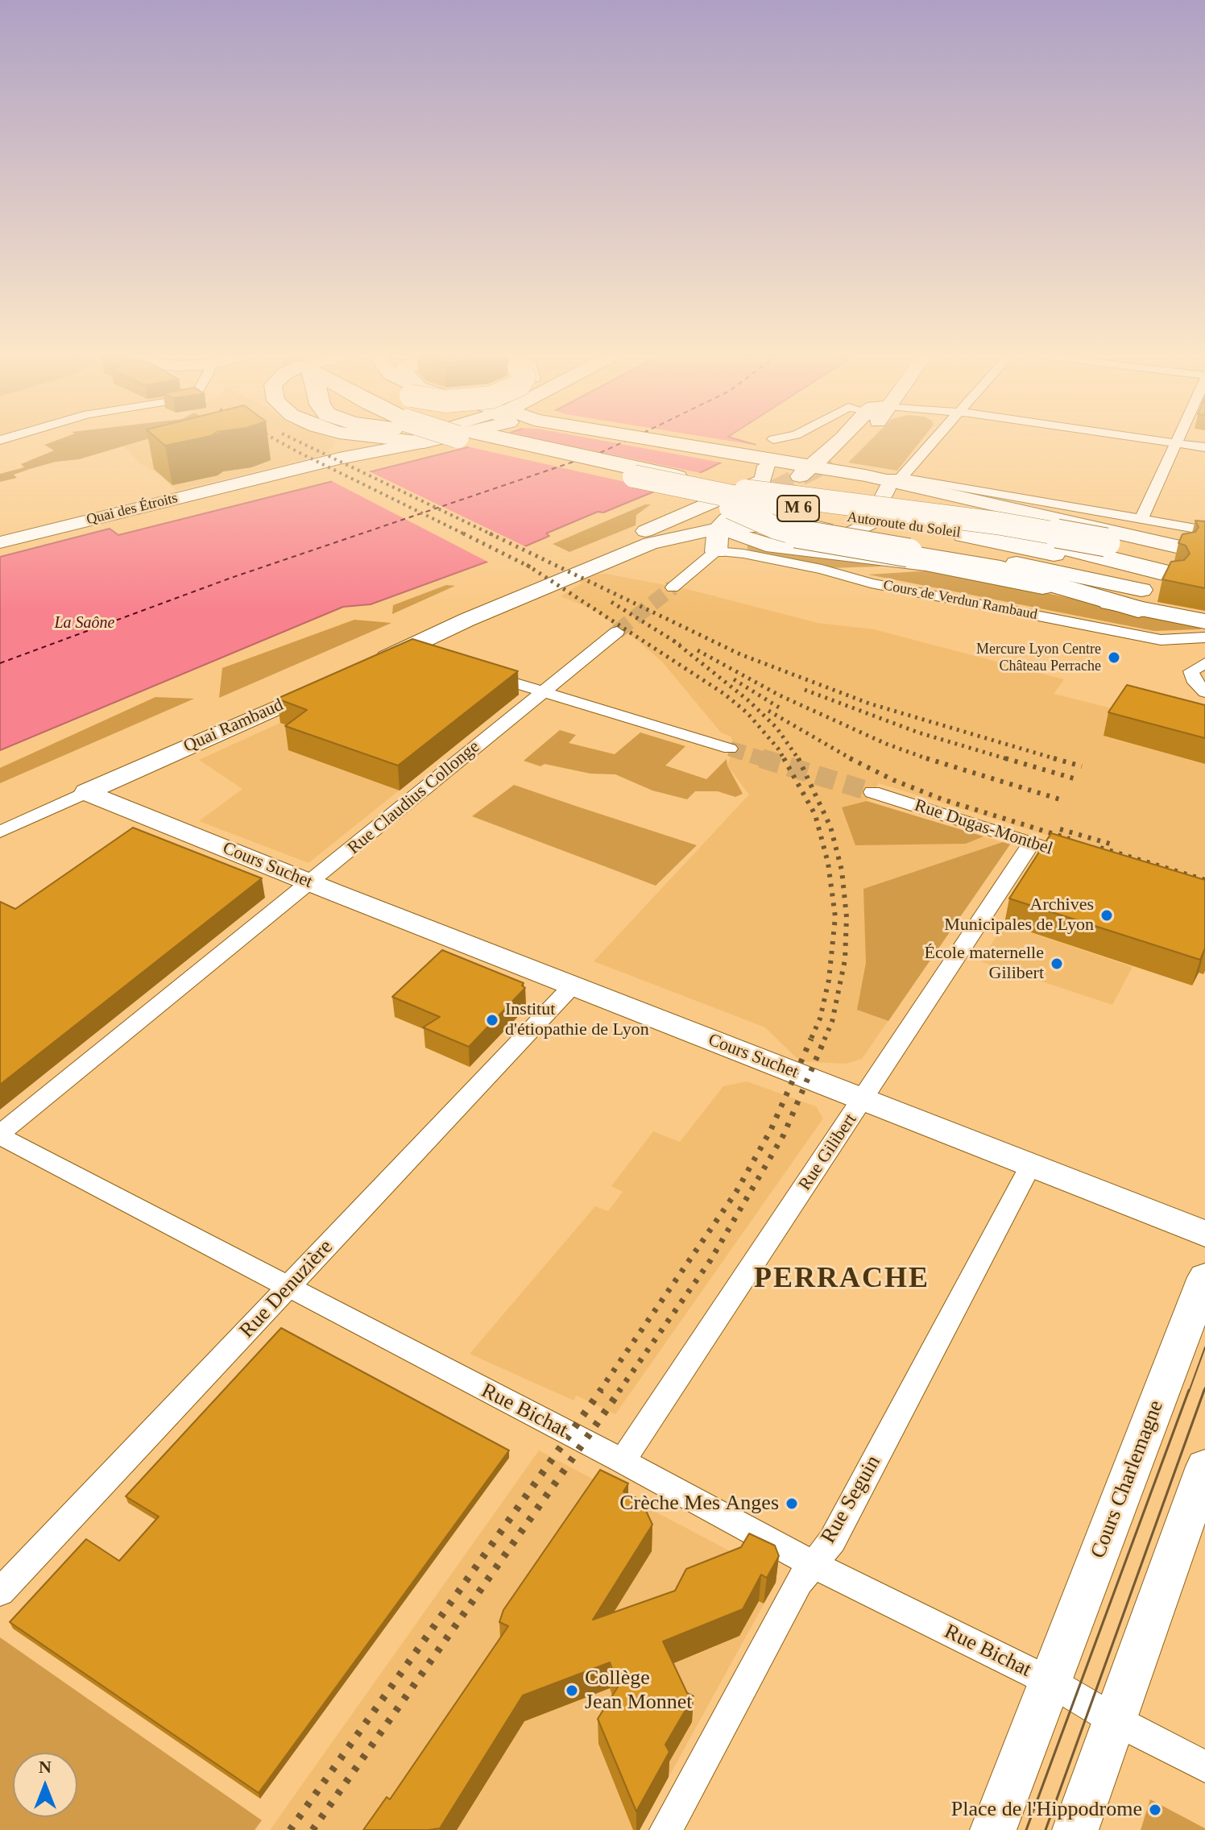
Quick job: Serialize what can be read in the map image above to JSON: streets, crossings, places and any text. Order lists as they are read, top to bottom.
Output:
{
  "streets": {
    "highway": ["M 6", "Autoroute du Soleil"],
    "street": [
      "Quai des Étroits",
      "Cours de Verdun Rambaud",
      "Quai Rambaud",
      "Rue Claudius Collonge",
      "Rue Dugas-Montbel",
      "Cours Suchet",
      "Rue Gilibert",
      "Rue Denuzière",
      "Rue Bichat",
      "Cours Charlemagne",
      "Rue Seguin"
    ]
  },
  "crossings": [
    ["Quai Rambaud", "Cours Suchet"],
    ["Rue Claudius Collonge", "Cours Suchet"],
    ["Rue Claudius Collonge", "Rue Bichat"],
    ["Rue Dugas-Montbel", "Rue Gilibert"],
    ["Cours Suchet", "Rue Gilibert"],
    ["Cours Suchet", "Rue Denuzière"],
    ["Cours Suchet", "Rue Seguin"],
    ["Rue Gilibert", "Rue Bichat"],
    ["Rue Denuzière", "Rue Bichat"],
    ["Rue Bichat", "Cours Charlemagne"],
    ["Rue Bichat", "Rue Seguin"]
  ],
  "districts": ["PERRACHE"],
  "water": ["La Saône"],
  "places": [
    "Mercure Lyon Centre Château Perrache",
    "Archives Municipales de Lyon",
    "École maternelle Gilibert",
    "Institut d'étiopathie de Lyon",
    "Crèche Mes Anges",
    "Collège Jean Monnet",
    "Place de l'Hippodrome"
  ],
  "north": "top"
}
